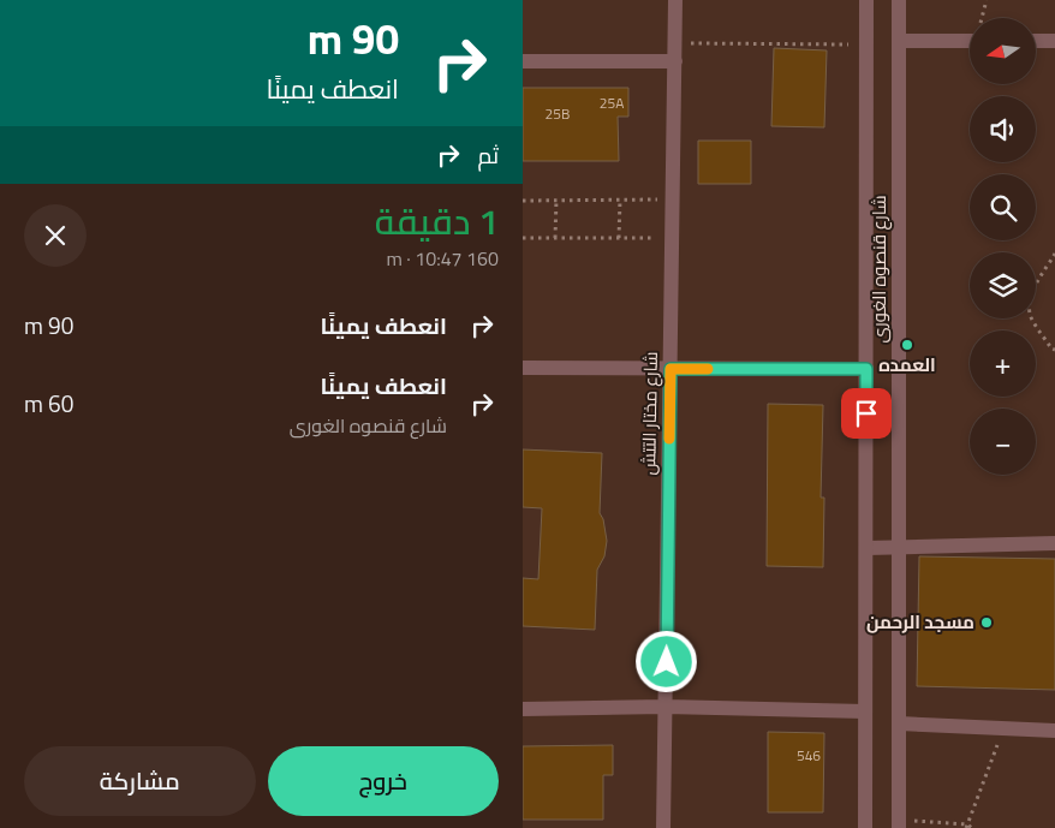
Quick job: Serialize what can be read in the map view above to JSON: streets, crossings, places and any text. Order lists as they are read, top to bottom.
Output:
{
  "streets": {
    "street": ["شارع قنصوه الغورى", "شارع مختار التتش"]
  },
  "places": ["العمده", "مسجد الرحمن"],
  "house_numbers": ["25A", "25B", "546"],
  "north": "left",
  "page": {
    "turn": ["90 m", "انعطف يمينًا"],
    "map_buttons": ["+", "−"],
    "then": "ثم",
    "heading": ["1 دقيقة", "160 m · 10:47"],
    "list": [
      {
        "name": "انعطف يمينًا",
        "value": "90 m"
      },
      {
        "name": "انعطف يمينًا",
        "note": "شارع قنصوه الغورى",
        "value": "60 m"
      }
    ],
    "buttons": ["خروج", "مشاركة"]
  }
}
